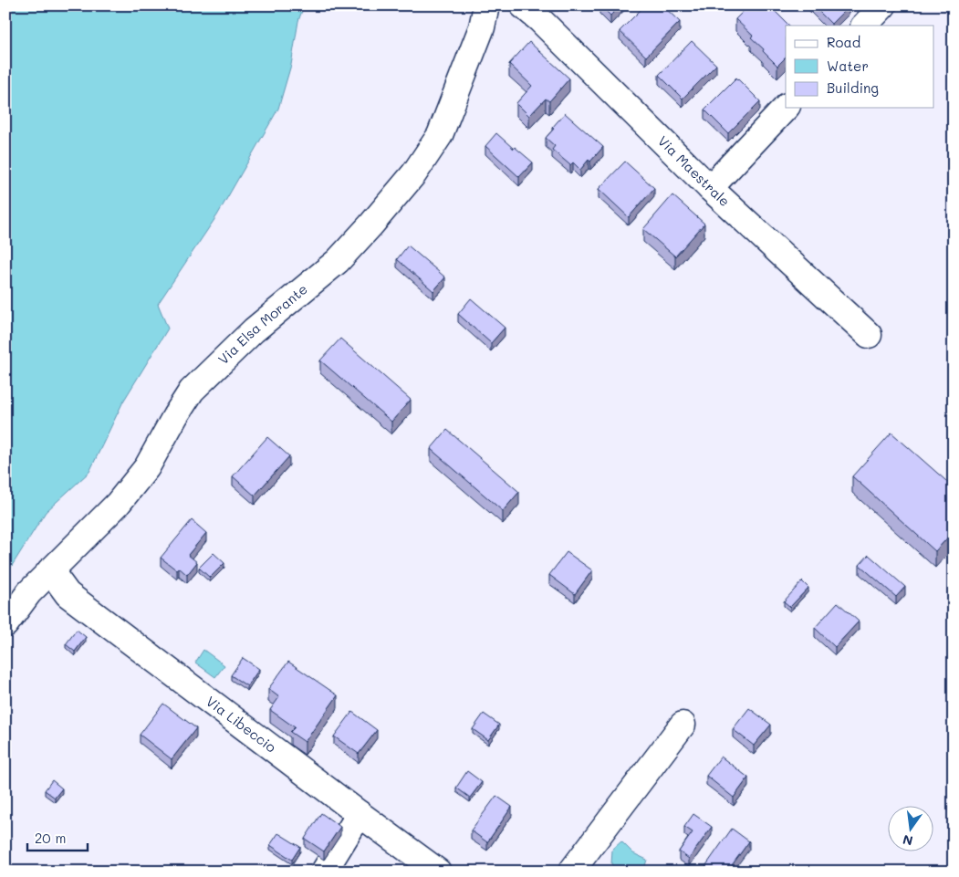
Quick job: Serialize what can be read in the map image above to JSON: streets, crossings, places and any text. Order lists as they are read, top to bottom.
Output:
{
  "streets": {
    "street": ["Via Maestrale", "Via Elsa Morante", "Via Libeccio"]
  },
  "crossings": [
    ["Via Elsa Morante", "Via Libeccio"]
  ],
  "legend": ["Road", "Water", "Building"],
  "scale_bar": "20 m",
  "north": "bottom"
}
